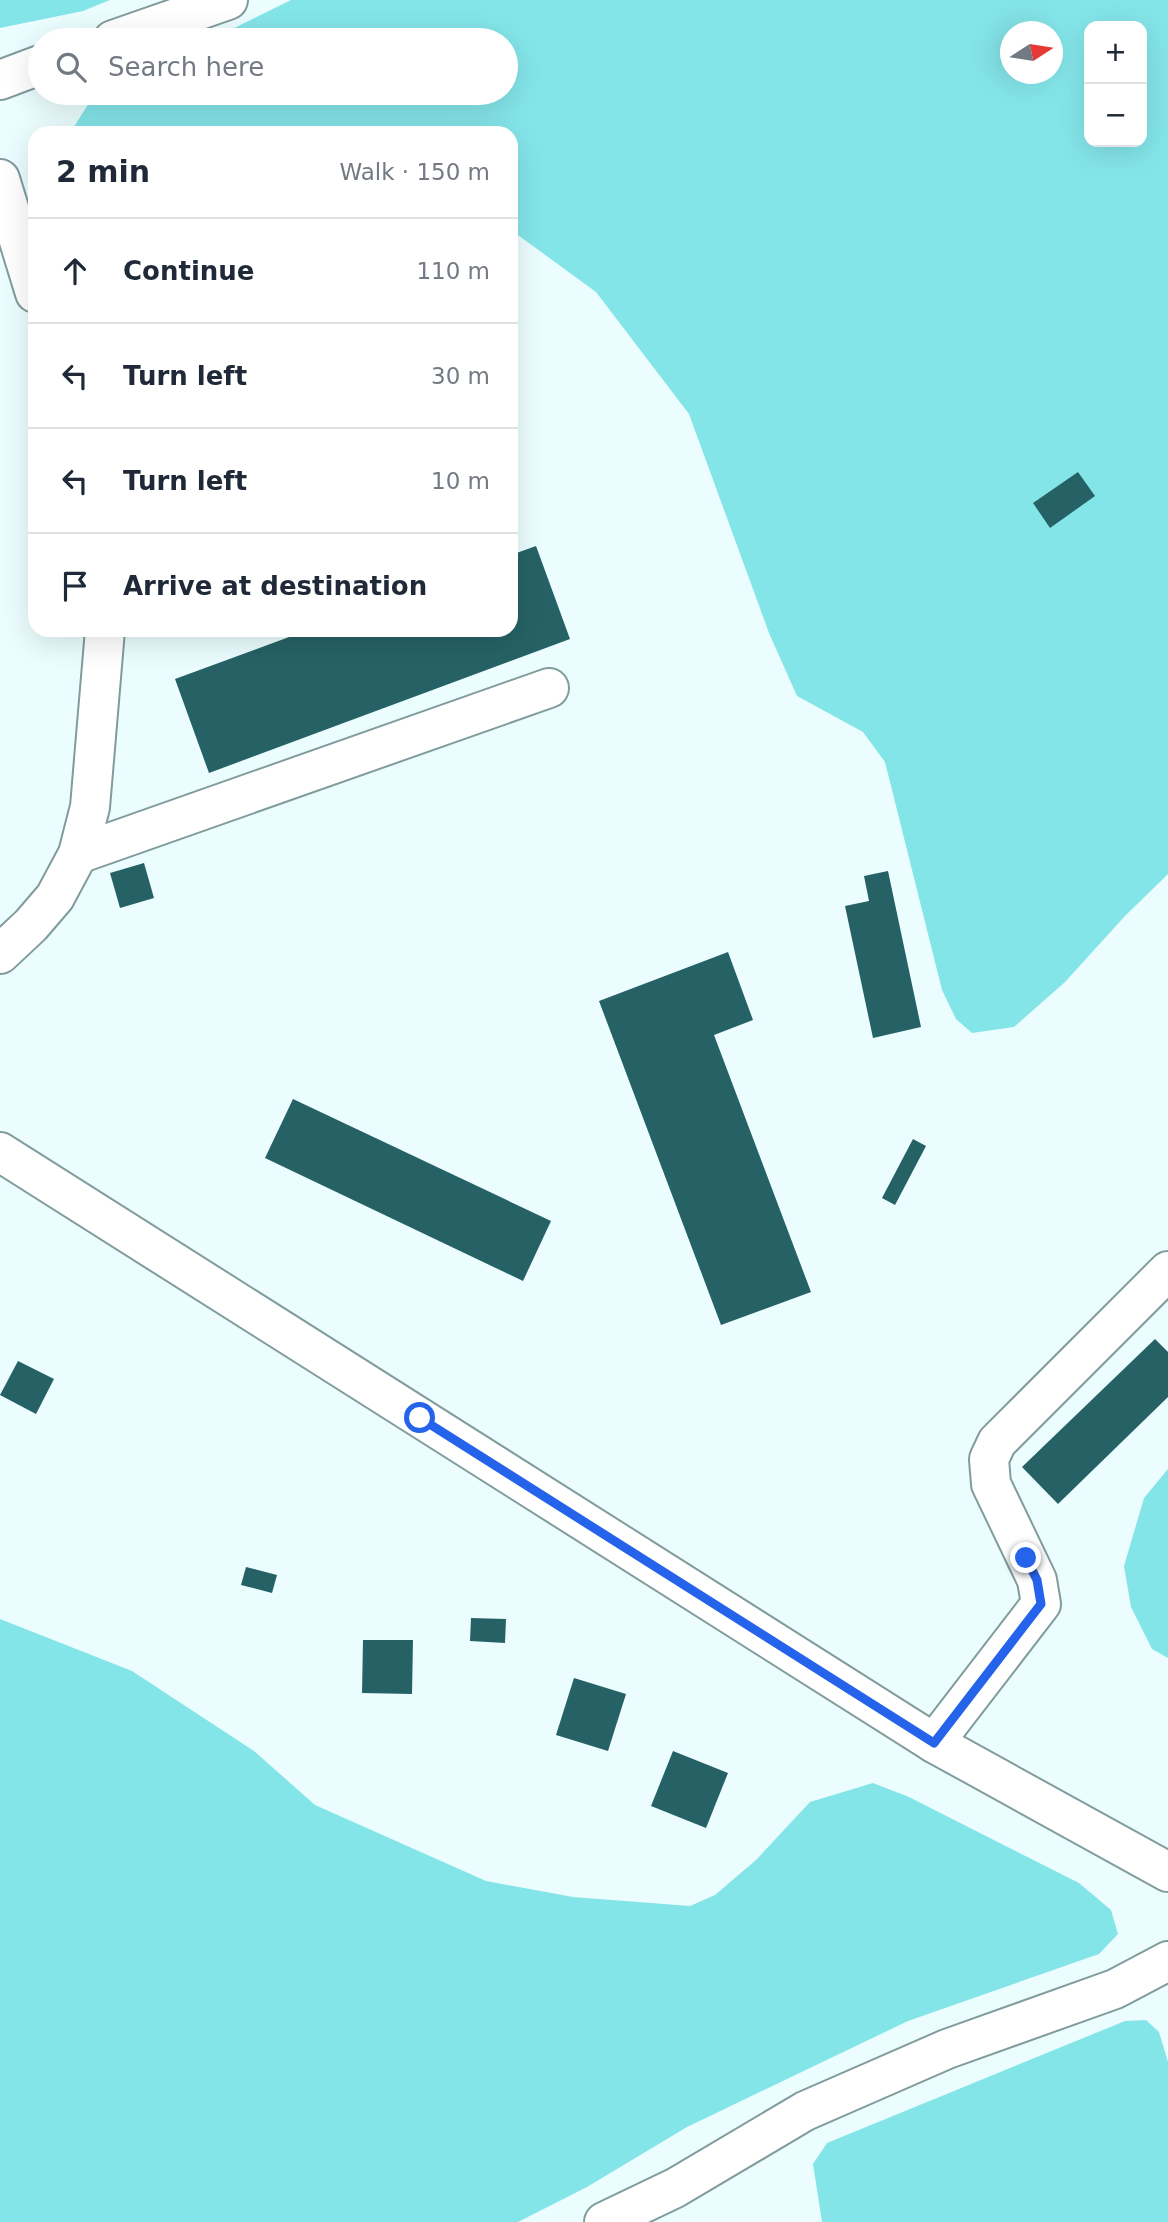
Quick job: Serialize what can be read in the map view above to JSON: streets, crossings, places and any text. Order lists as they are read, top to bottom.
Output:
{
  "north": "right",
  "page": {
    "map_buttons": ["+", "−"],
    "search": "Search here",
    "heading": ["2 min", "Walk · 150 m"],
    "list": [
      ["Continue", "110 m"],
      ["Turn left", "30 m"],
      ["Turn left", "10 m"],
      "Arrive at destination"
    ]
  }
}
